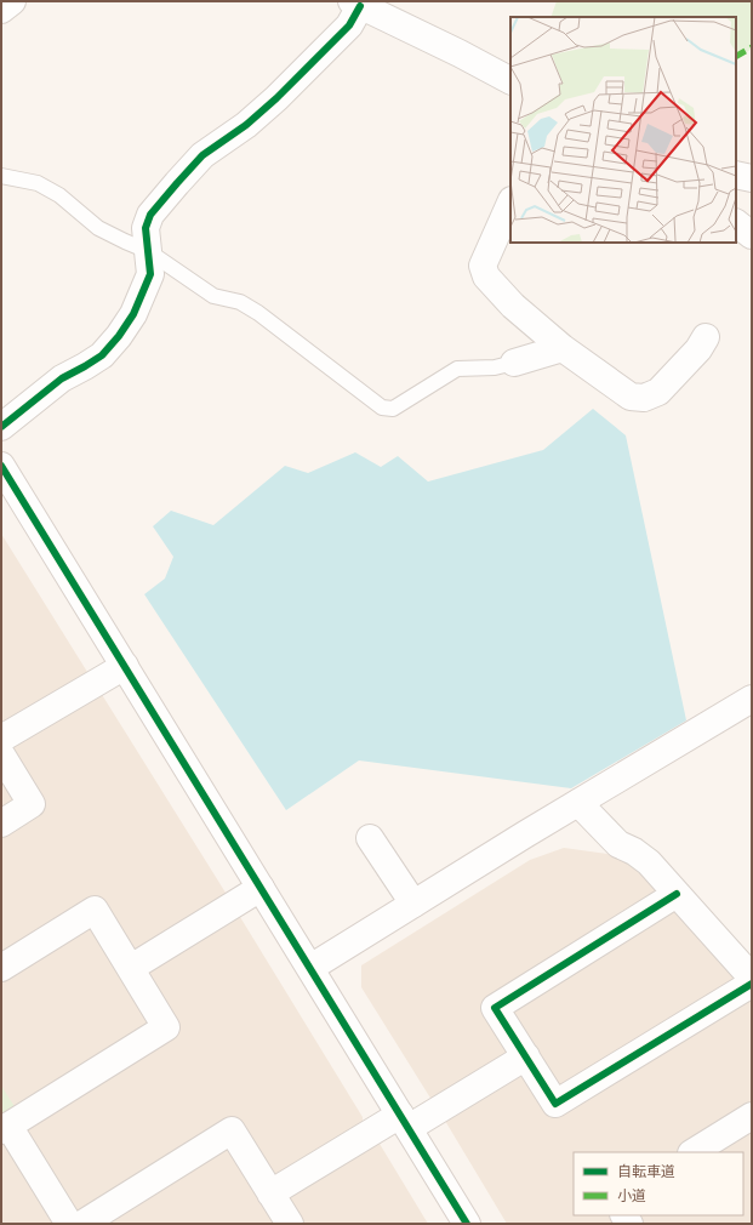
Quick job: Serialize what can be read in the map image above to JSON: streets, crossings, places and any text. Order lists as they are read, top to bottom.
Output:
{
  "legend": ["自転車道", "小道"]
}
